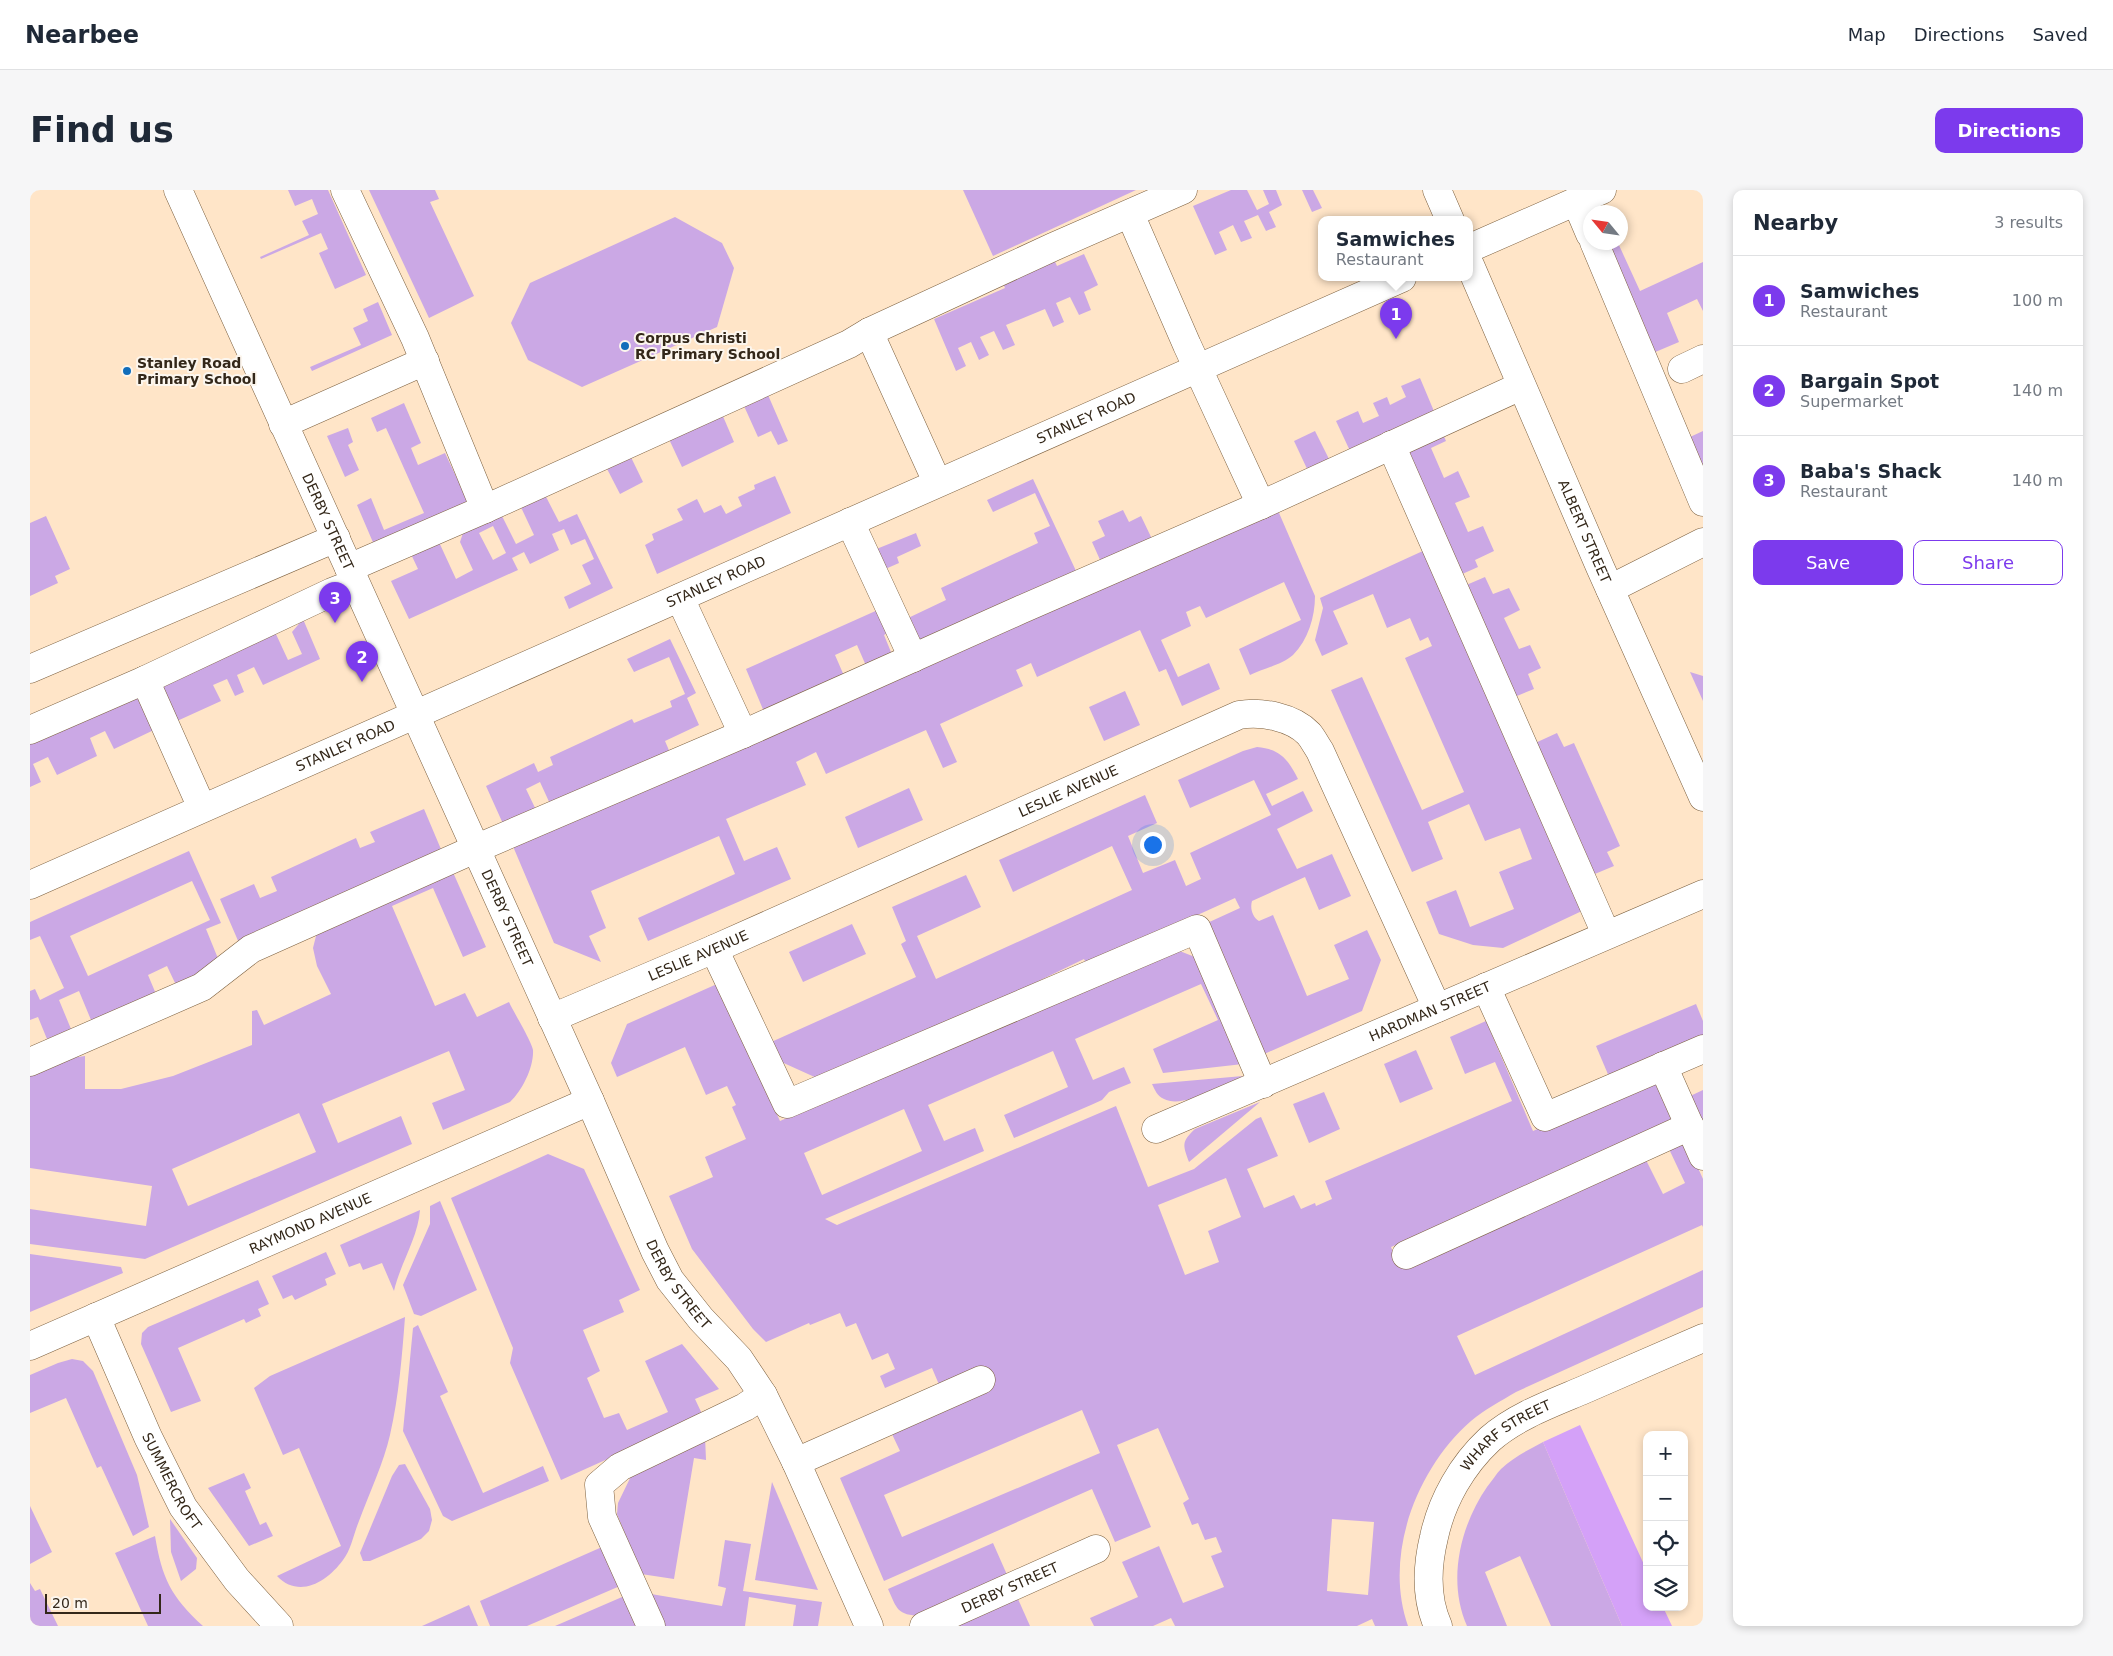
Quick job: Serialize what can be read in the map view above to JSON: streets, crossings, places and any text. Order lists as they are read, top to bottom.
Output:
{
  "streets": {
    "street": [
      "STANLEY ROAD",
      "DERBY STREET",
      "ALBERT STREET",
      "LESLIE AVENUE",
      "HARDMAN STREET",
      "RAYMOND AVENUE",
      "WHARF STREET",
      "SUMMERCROFT"
    ]
  },
  "crossings": [
    ["STANLEY ROAD", "DERBY STREET"],
    ["DERBY STREET", "LESLIE AVENUE"],
    ["DERBY STREET", "RAYMOND AVENUE"],
    ["LESLIE AVENUE", "HARDMAN STREET"],
    ["RAYMOND AVENUE", "SUMMERCROFT"]
  ],
  "places": ["Corpus Christi RC Primary School", "Stanley Road Primary School"],
  "scale_bar": "20 m",
  "north": "top left",
  "page": {
    "header": "Nearbee",
    "nav": ["Map", "Directions", "Saved"],
    "buttons": [
      "Directions",
      ["Save", "Share"]
    ],
    "title": "Find us",
    "heading": ["Nearby", "3 results"],
    "popup": ["Samwiches", "Restaurant"],
    "list": [
      {
        "mark": "1",
        "name": "Samwiches",
        "note": "Restaurant",
        "value": "100 m"
      },
      {
        "mark": "2",
        "name": "Bargain Spot",
        "note": "Supermarket",
        "value": "140 m"
      },
      {
        "mark": "3",
        "name": "Baba's Shack",
        "note": "Restaurant",
        "value": "140 m"
      }
    ],
    "pins": ["1", "3", "2"],
    "map_buttons": ["+", "−"],
    "scale": "20 m"
  }
}
